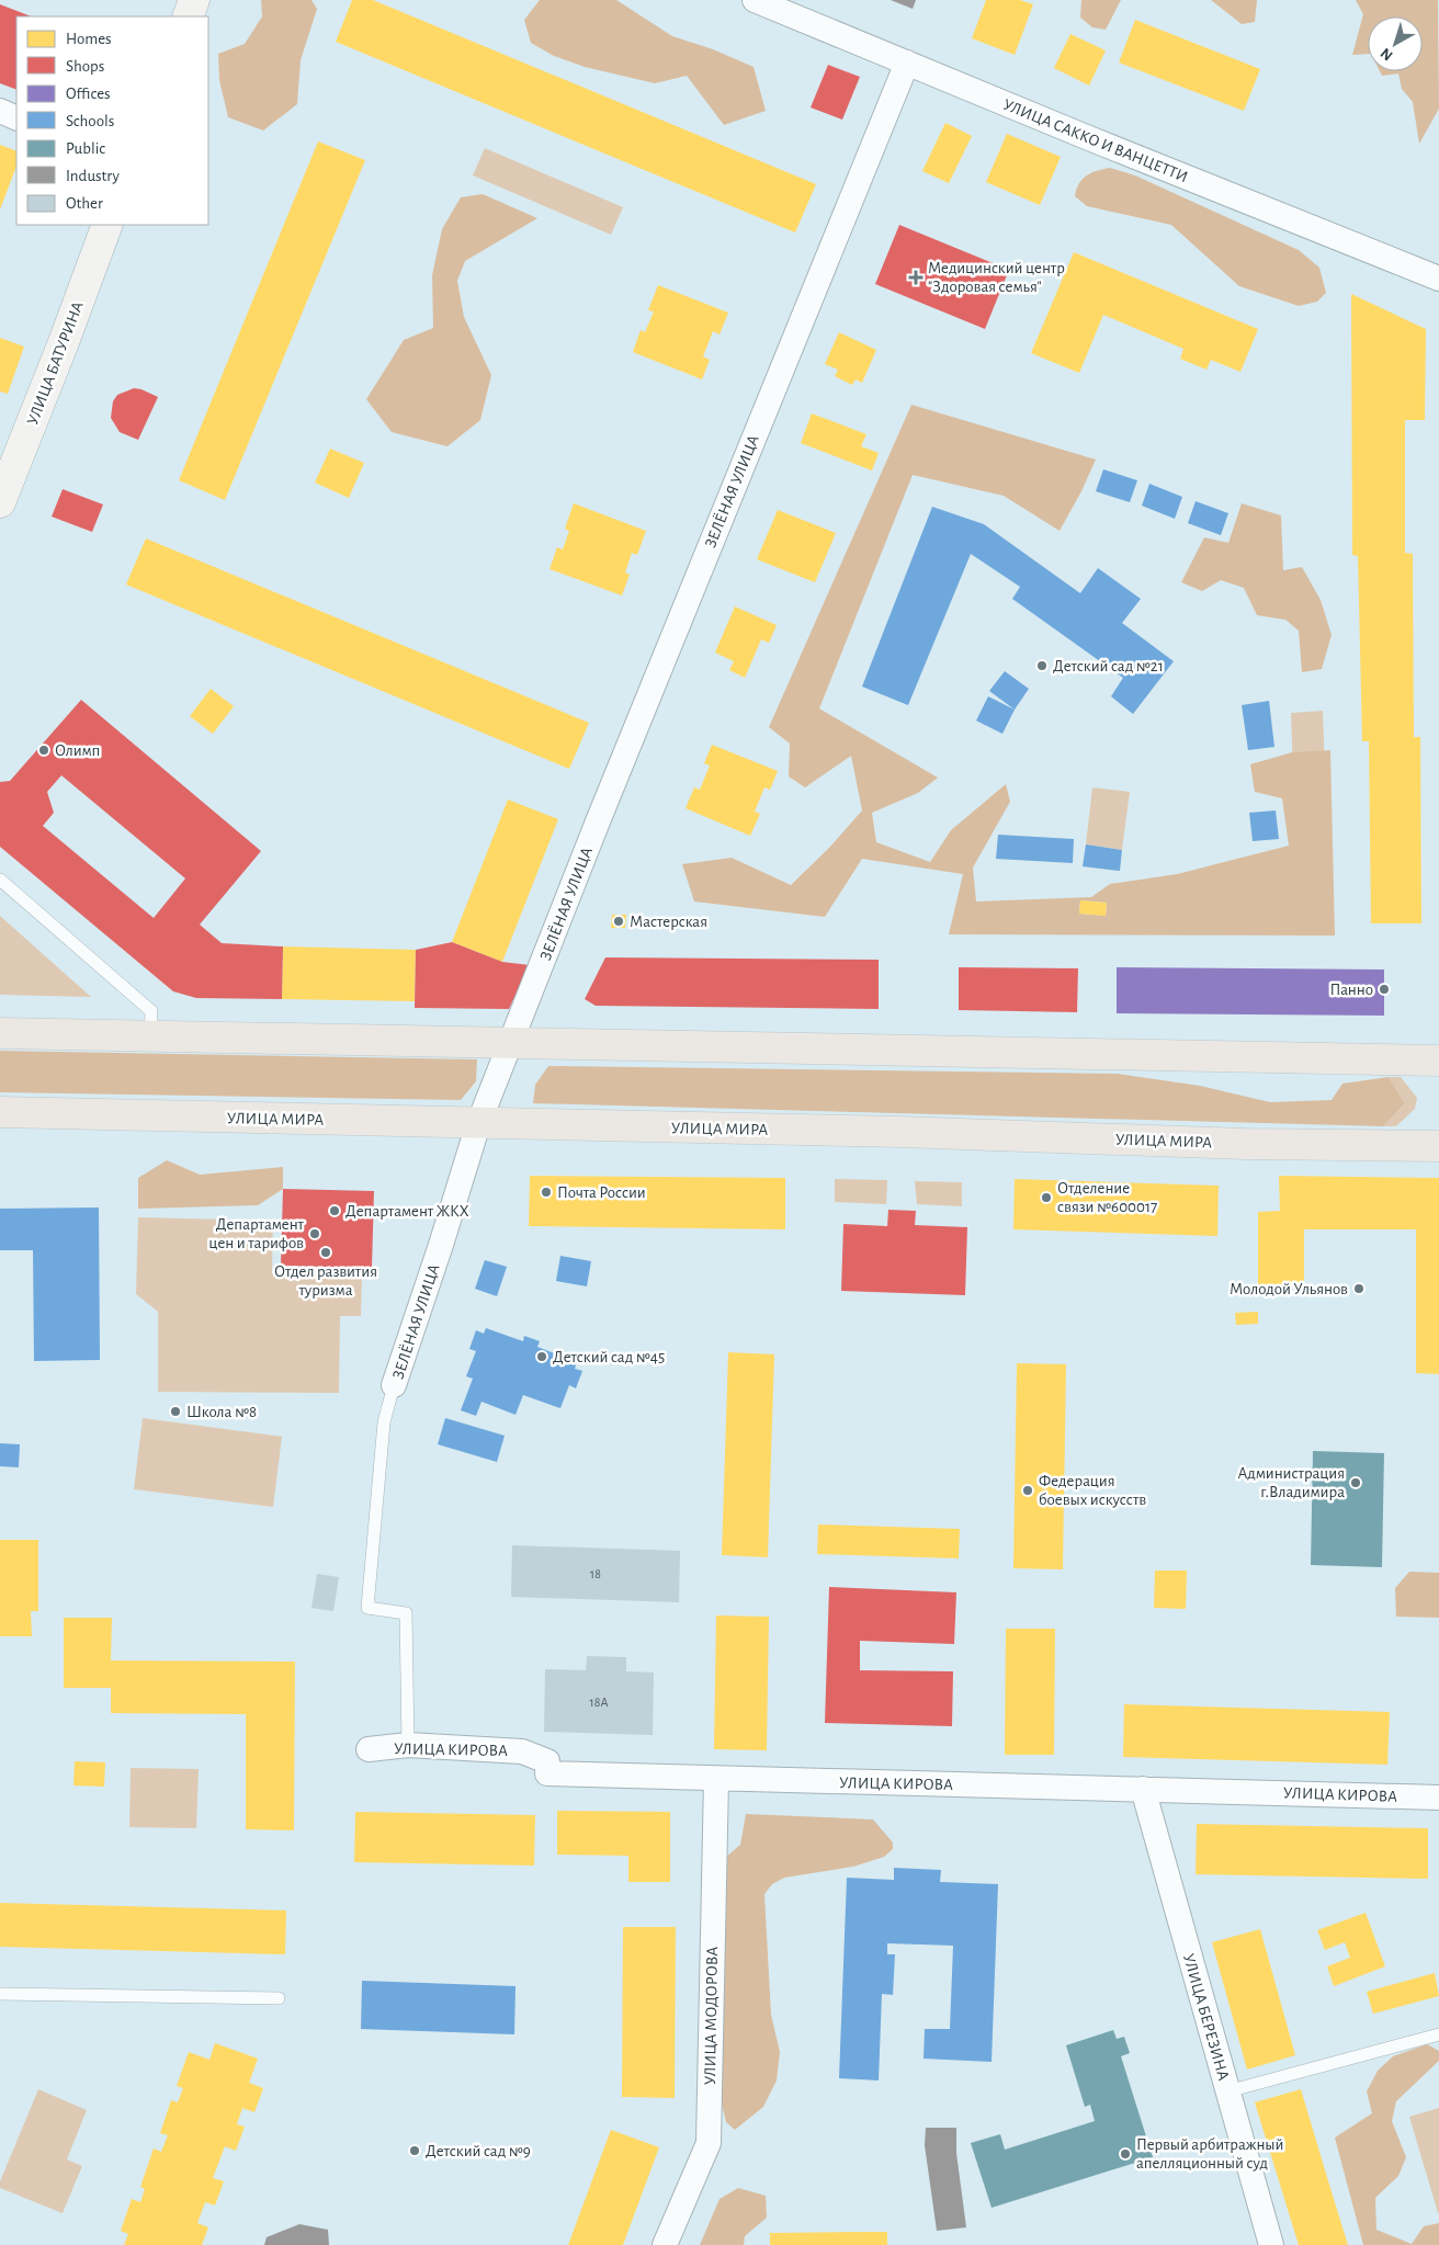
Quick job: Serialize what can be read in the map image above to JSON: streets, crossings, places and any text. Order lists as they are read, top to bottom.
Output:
{
  "streets": {
    "main road": ["УЛИЦА БАТУРИНА", "УЛИЦА МИРА"],
    "street": [
      "УЛИЦА САККО И ВАНЦЕТТИ",
      "ЗЕЛЁНАЯ УЛИЦА",
      "УЛИЦА КИРОВА",
      "УЛИЦА МОДОРОВА",
      "УЛИЦА БЕРЕЗИНА"
    ]
  },
  "crossings": [
    ["УЛИЦА САККО И ВАНЦЕТТИ", "ЗЕЛЁНАЯ УЛИЦА"],
    ["ЗЕЛЁНАЯ УЛИЦА", "УЛИЦА МИРА"],
    ["ЗЕЛЁНАЯ УЛИЦА", "УЛИЦА КИРОВА"],
    ["УЛИЦА КИРОВА", "УЛИЦА МОДОРОВА"],
    ["УЛИЦА КИРОВА", "УЛИЦА БЕРЕЗИНА"]
  ],
  "places": {
    "health": ["Медицинский центр \"Здоровая семья\""],
    "other": [
      "Детский сад №21",
      "Олимп",
      "Мастерская",
      "Панно",
      "Почта России",
      "Отделение связи №600017",
      "Департамент ЖКХ",
      "Департамент цен и тарифов",
      "Отдел развития туризма",
      "Молодой Ульянов",
      "Детский сад №45",
      "Школа №8",
      "Администрация г.Владимира",
      "Федерация боевых искусств",
      "Детский сад №9",
      "Первый арбитражный апелляционный суд"
    ]
  },
  "house_numbers": ["18", "18А"],
  "legend": [
    "Homes",
    "Shops",
    "Offices",
    "Schools",
    "Public",
    "Industry",
    "Other"
  ],
  "north": "bottom left"
}
